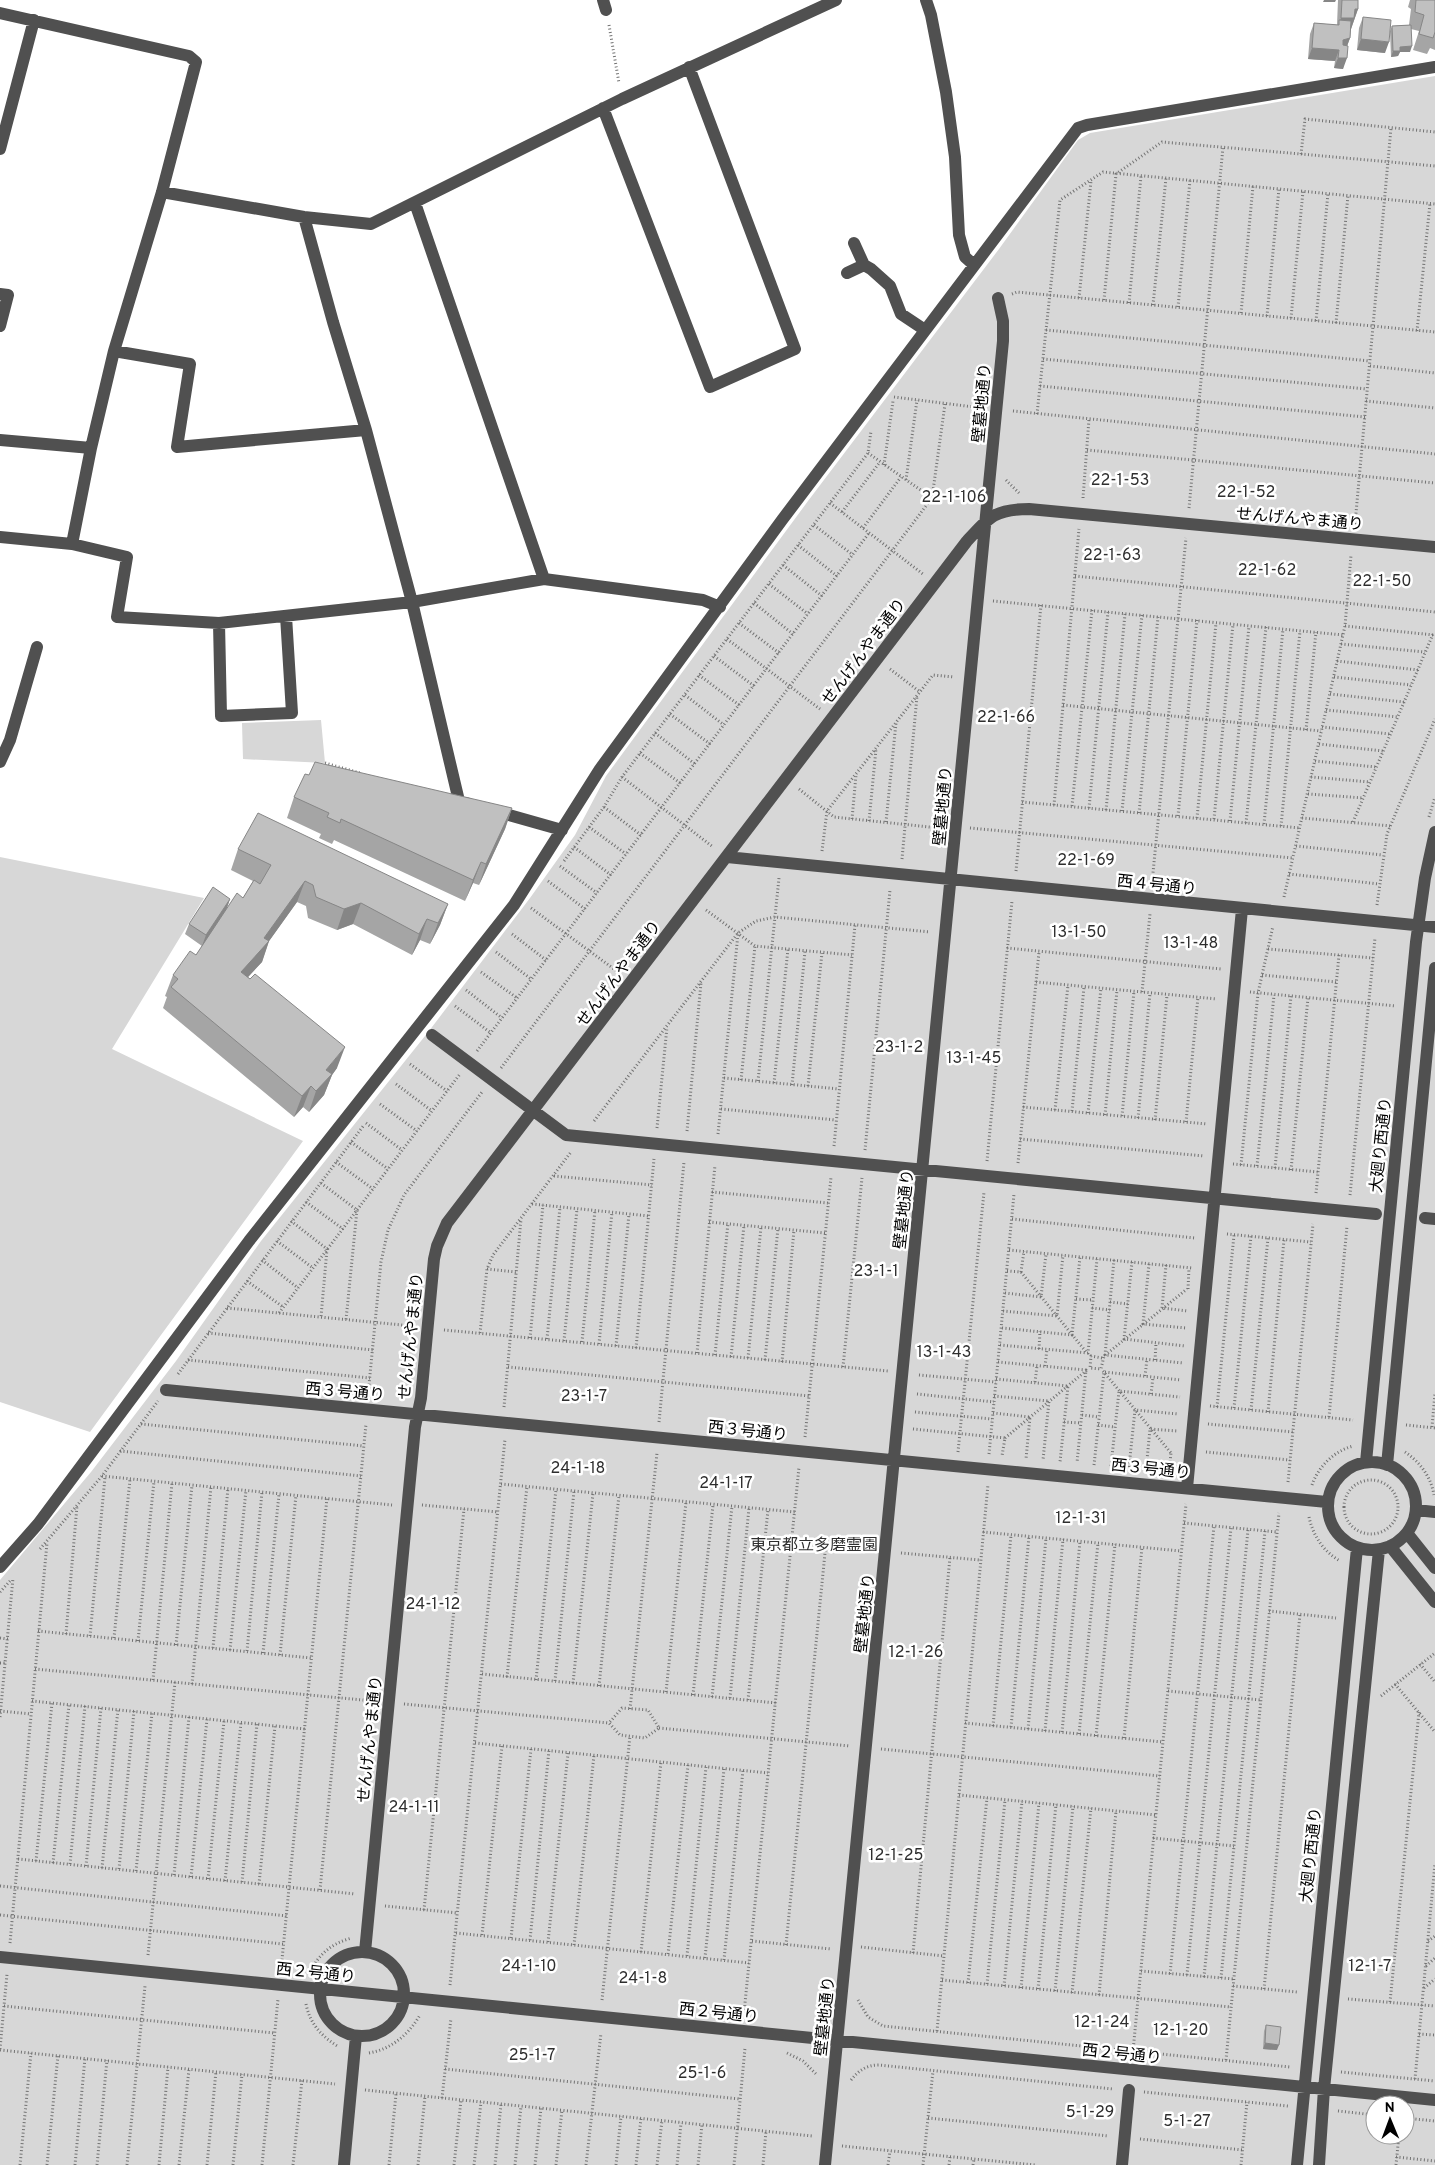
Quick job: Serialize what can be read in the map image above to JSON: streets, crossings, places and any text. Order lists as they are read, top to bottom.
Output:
{
  "streets": {
    "street": [
      "壁墓地通り",
      "せんげんやま通り",
      "西４号通り",
      "大廻り西通り",
      "西３号通り",
      "西２号通り"
    ]
  },
  "crossings": [
    ["壁墓地通り", "せんげんやま通り"],
    ["壁墓地通り", "西４号通り"],
    ["壁墓地通り", "西３号通り"],
    ["壁墓地通り", "西２号通り"],
    ["せんげんやま通り", "西４号通り"],
    ["せんげんやま通り", "西３号通り"],
    ["西４号通り", "大廻り西通り"],
    ["大廻り西通り", "西２号通り"]
  ],
  "parks": [
    "22-1-53",
    "22-1-52",
    "22-1-106",
    "22-1-63",
    "22-1-62",
    "22-1-50",
    "22-1-66",
    "22-1-69",
    "13-1-50",
    "13-1-48",
    "23-1-2",
    "13-1-45",
    "23-1-1",
    "13-1-43",
    "23-1-7",
    "24-1-18",
    "24-1-17",
    "12-1-31",
    "東京都立多磨霊園",
    "24-1-12",
    "12-1-26",
    "24-1-11",
    "12-1-25",
    "24-1-10",
    "12-1-7",
    "24-1-8",
    "12-1-24",
    "12-1-20",
    "25-1-7",
    "25-1-6",
    "5-1-29",
    "5-1-27"
  ],
  "north": "top"
}
